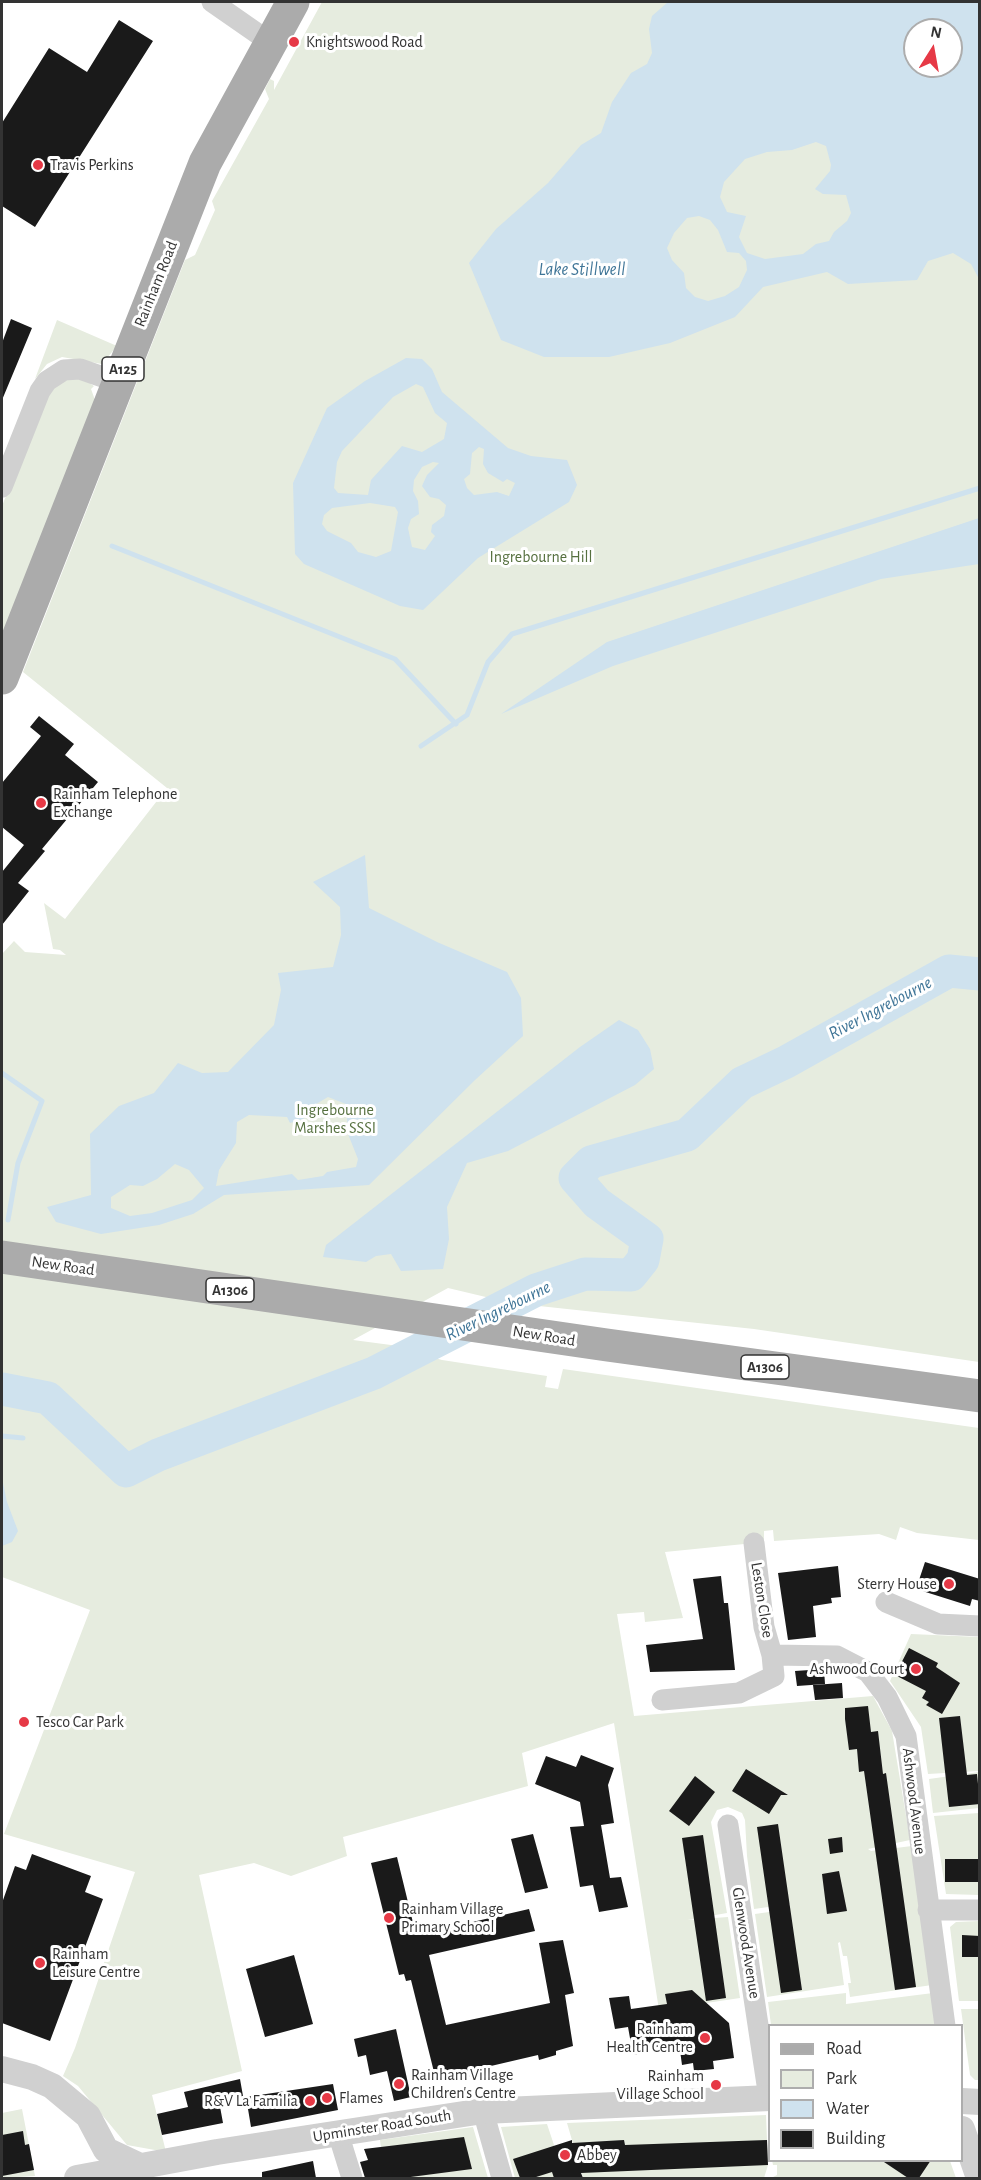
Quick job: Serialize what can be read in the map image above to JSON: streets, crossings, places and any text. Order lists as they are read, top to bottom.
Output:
{
  "streets": {
    "main road": [
      "Rainham Road",
      "A125",
      "New Road",
      "A1306"
    ],
    "street": [
      "Leston Close",
      "Ashwood Avenue",
      "Glenwood Avenue",
      "Upminster Road South"
    ]
  },
  "crossings": [
    ["Leston Close", "Ashwood Avenue"]
  ],
  "water": ["Lake Stillwell", "River Ingrebourne"],
  "parks": ["Ingrebourne Hill", "Ingrebourne Marshes SSSI"],
  "places": [
    "Knightswood Road",
    "Travis Perkins",
    "Rainham Telephone Exchange",
    "Sterry House",
    "Ashwood Court",
    "Tesco Car Park",
    "Rainham Village Primary School",
    "Rainham Leisure Centre",
    "Rainham Health Centre",
    "Rainham Village Children's Centre",
    "Rainham Village School",
    "Flames",
    "R&V La Familia",
    "Abbey"
  ],
  "legend": [
    "Road",
    "Park",
    "Water",
    "Building"
  ],
  "north": "top"
}
